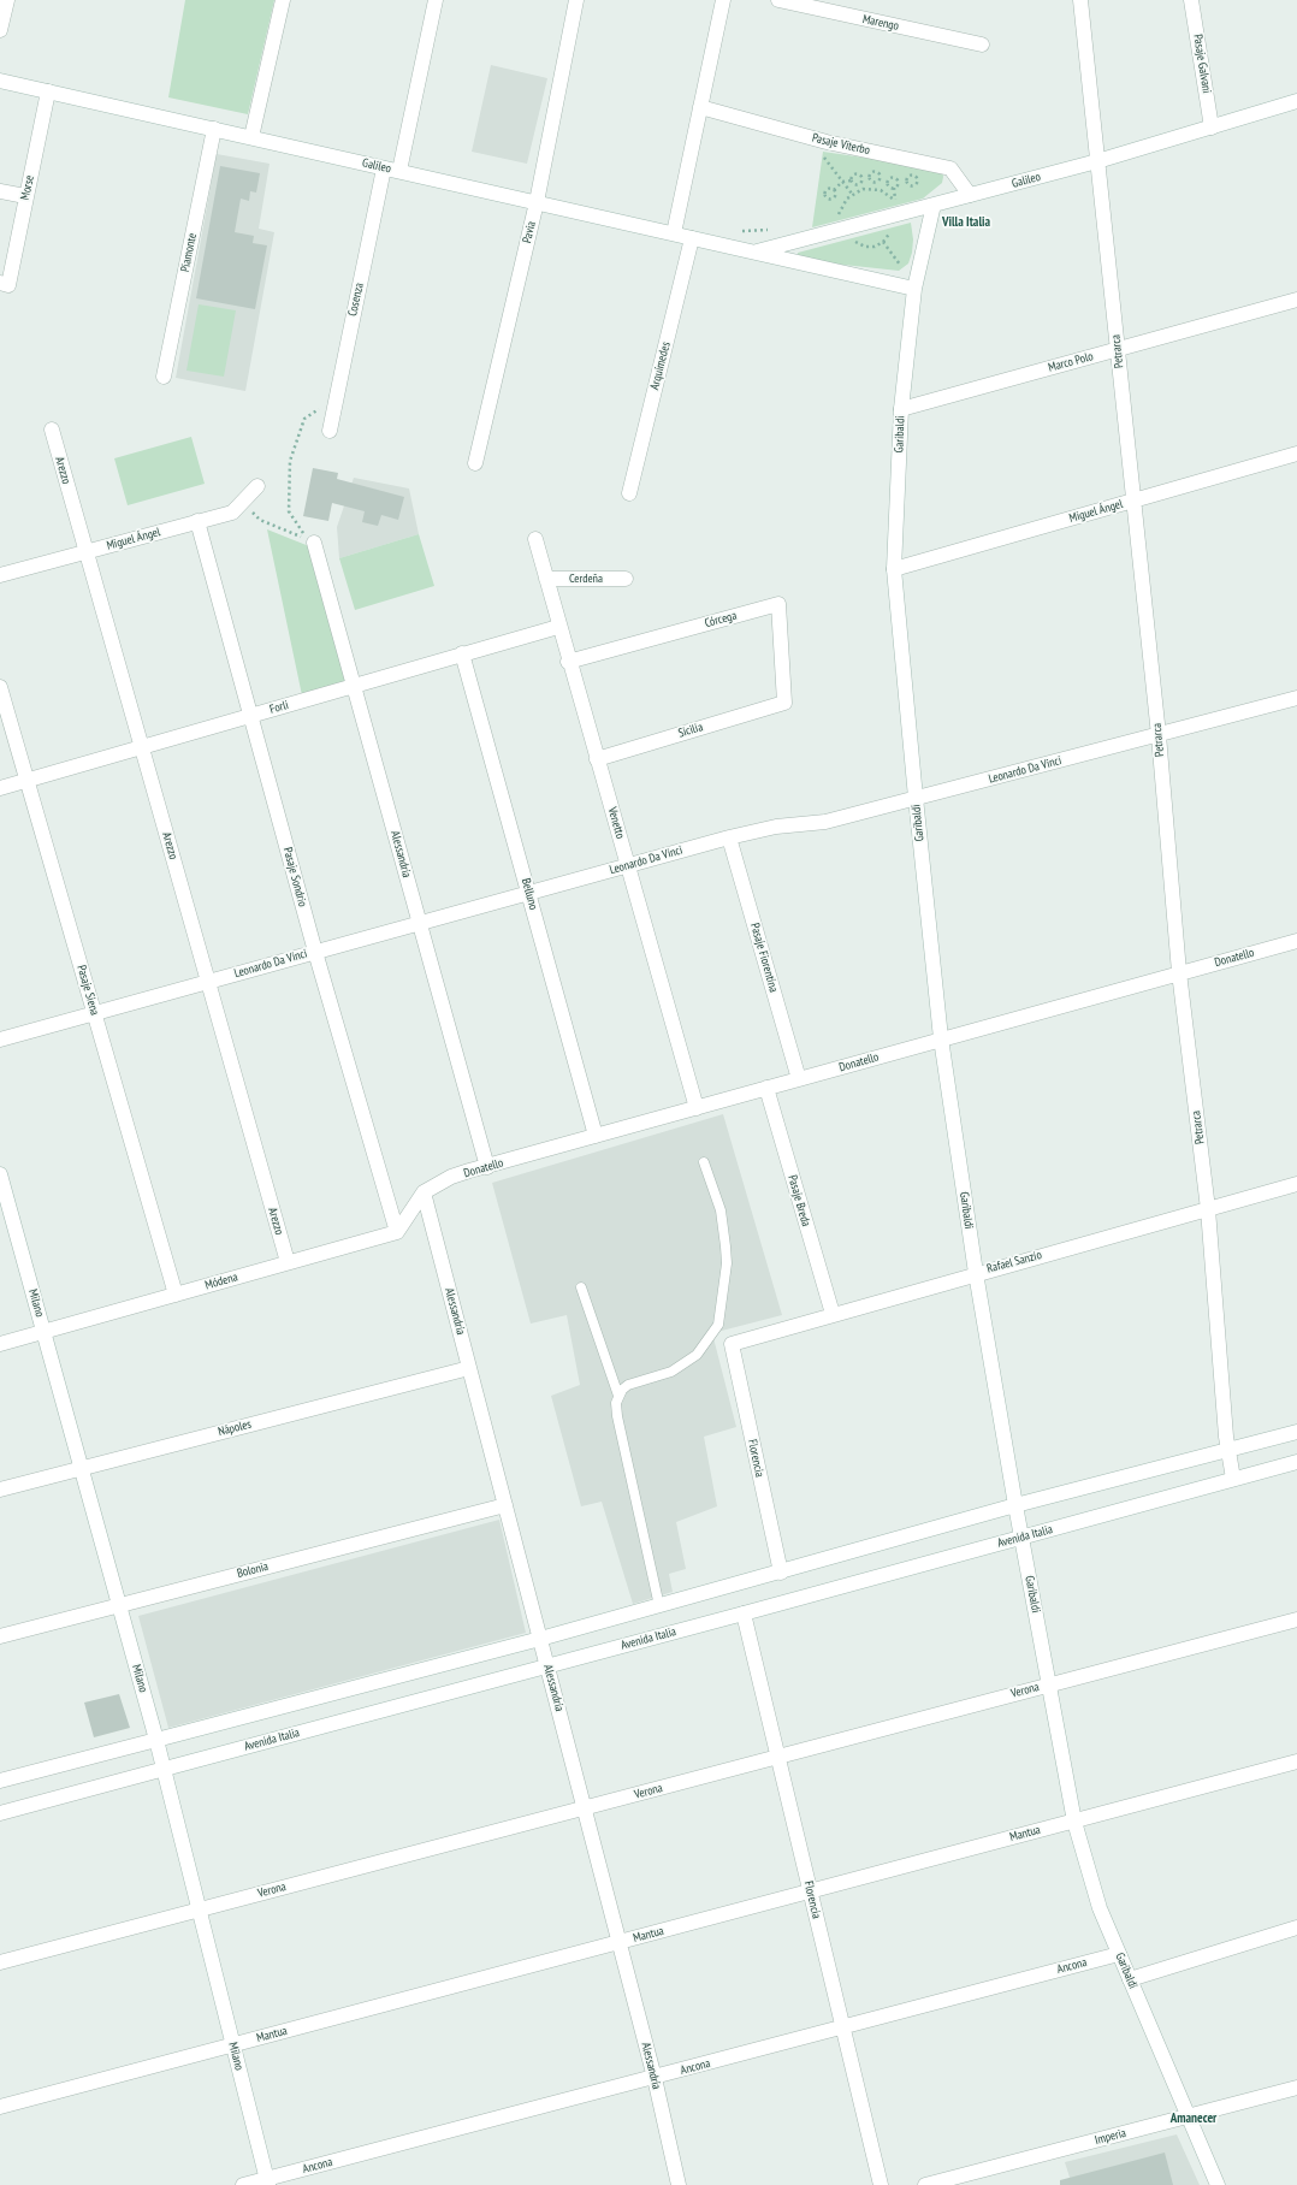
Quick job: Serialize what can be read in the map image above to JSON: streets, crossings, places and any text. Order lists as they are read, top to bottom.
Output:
{
  "streets": {
    "street": [
      "Marengo",
      "Pasaje Galvani",
      "Pasaje Viterbo",
      "Galileo",
      "Morse",
      "Pavia",
      "Piamonte",
      "Cosenza",
      "Petrarca",
      "Marco Polo",
      "Arquímedes",
      "Garibaldi",
      "Arezzo",
      "Miguel Ángel",
      "Cerdeña",
      "Córcega",
      "Forli",
      "Sicilia",
      "Leonardo Da Vinci",
      "Venetto",
      "Alessandría",
      "Pasaje Sondrio",
      "Belluno",
      "Pasaje Fiorentina",
      "Donatello",
      "Pasaje Siena",
      "Pasaje Breda",
      "Rafael Sanzio",
      "Módena",
      "Milano",
      "Nápoles",
      "Florencia",
      "Avenida Italia",
      "Bolonia",
      "Verona",
      "Mantua",
      "Ancona",
      "Imperia"
    ]
  },
  "crossings": [
    ["Pasaje Galvani", "Galileo"],
    ["Pasaje Viterbo", "Galileo"],
    ["Galileo", "Morse"],
    ["Galileo", "Pavia"],
    ["Galileo", "Piamonte"],
    ["Galileo", "Cosenza"],
    ["Galileo", "Petrarca"],
    ["Galileo", "Arquímedes"],
    ["Galileo", "Garibaldi"],
    ["Petrarca", "Marco Polo"],
    ["Petrarca", "Miguel Ángel"],
    ["Petrarca", "Leonardo Da Vinci"],
    ["Petrarca", "Donatello"],
    ["Petrarca", "Rafael Sanzio"],
    ["Petrarca", "Avenida Italia"],
    ["Marco Polo", "Garibaldi"],
    ["Garibaldi", "Miguel Ángel"],
    ["Garibaldi", "Leonardo Da Vinci"],
    ["Garibaldi", "Donatello"],
    ["Garibaldi", "Rafael Sanzio"],
    ["Garibaldi", "Avenida Italia"],
    ["Garibaldi", "Verona"],
    ["Garibaldi", "Mantua"],
    ["Garibaldi", "Ancona"],
    ["Garibaldi", "Imperia"],
    ["Arezzo", "Miguel Ángel"],
    ["Arezzo", "Forli"],
    ["Arezzo", "Leonardo Da Vinci"],
    ["Arezzo", "Módena"],
    ["Miguel Ángel", "Pasaje Sondrio"],
    ["Cerdeña", "Venetto"],
    ["Córcega", "Sicilia"],
    ["Córcega", "Venetto"],
    ["Forli", "Venetto"],
    ["Forli", "Alessandría"],
    ["Forli", "Pasaje Sondrio"],
    ["Forli", "Belluno"],
    ["Forli", "Pasaje Siena"],
    ["Sicilia", "Venetto"],
    ["Leonardo Da Vinci", "Venetto"],
    ["Leonardo Da Vinci", "Alessandría"],
    ["Leonardo Da Vinci", "Pasaje Sondrio"],
    ["Leonardo Da Vinci", "Belluno"],
    ["Leonardo Da Vinci", "Pasaje Fiorentina"],
    ["Leonardo Da Vinci", "Pasaje Siena"],
    ["Venetto", "Donatello"],
    ["Alessandría", "Donatello"],
    ["Alessandría", "Nápoles"],
    ["Alessandría", "Avenida Italia"],
    ["Alessandría", "Bolonia"],
    ["Alessandría", "Verona"],
    ["Alessandría", "Mantua"],
    ["Alessandría", "Ancona"],
    ["Pasaje Sondrio", "Módena"],
    ["Belluno", "Donatello"],
    ["Pasaje Fiorentina", "Donatello"],
    ["Donatello", "Pasaje Breda"],
    ["Pasaje Siena", "Módena"],
    ["Pasaje Breda", "Rafael Sanzio"],
    ["Rafael Sanzio", "Florencia"],
    ["Módena", "Milano"],
    ["Milano", "Nápoles"],
    ["Milano", "Avenida Italia"],
    ["Milano", "Bolonia"],
    ["Milano", "Verona"],
    ["Milano", "Mantua"],
    ["Milano", "Ancona"],
    ["Florencia", "Avenida Italia"],
    ["Florencia", "Verona"],
    ["Florencia", "Mantua"],
    ["Florencia", "Ancona"]
  ],
  "districts": ["Villa Italia", "Amanecer"]
}
